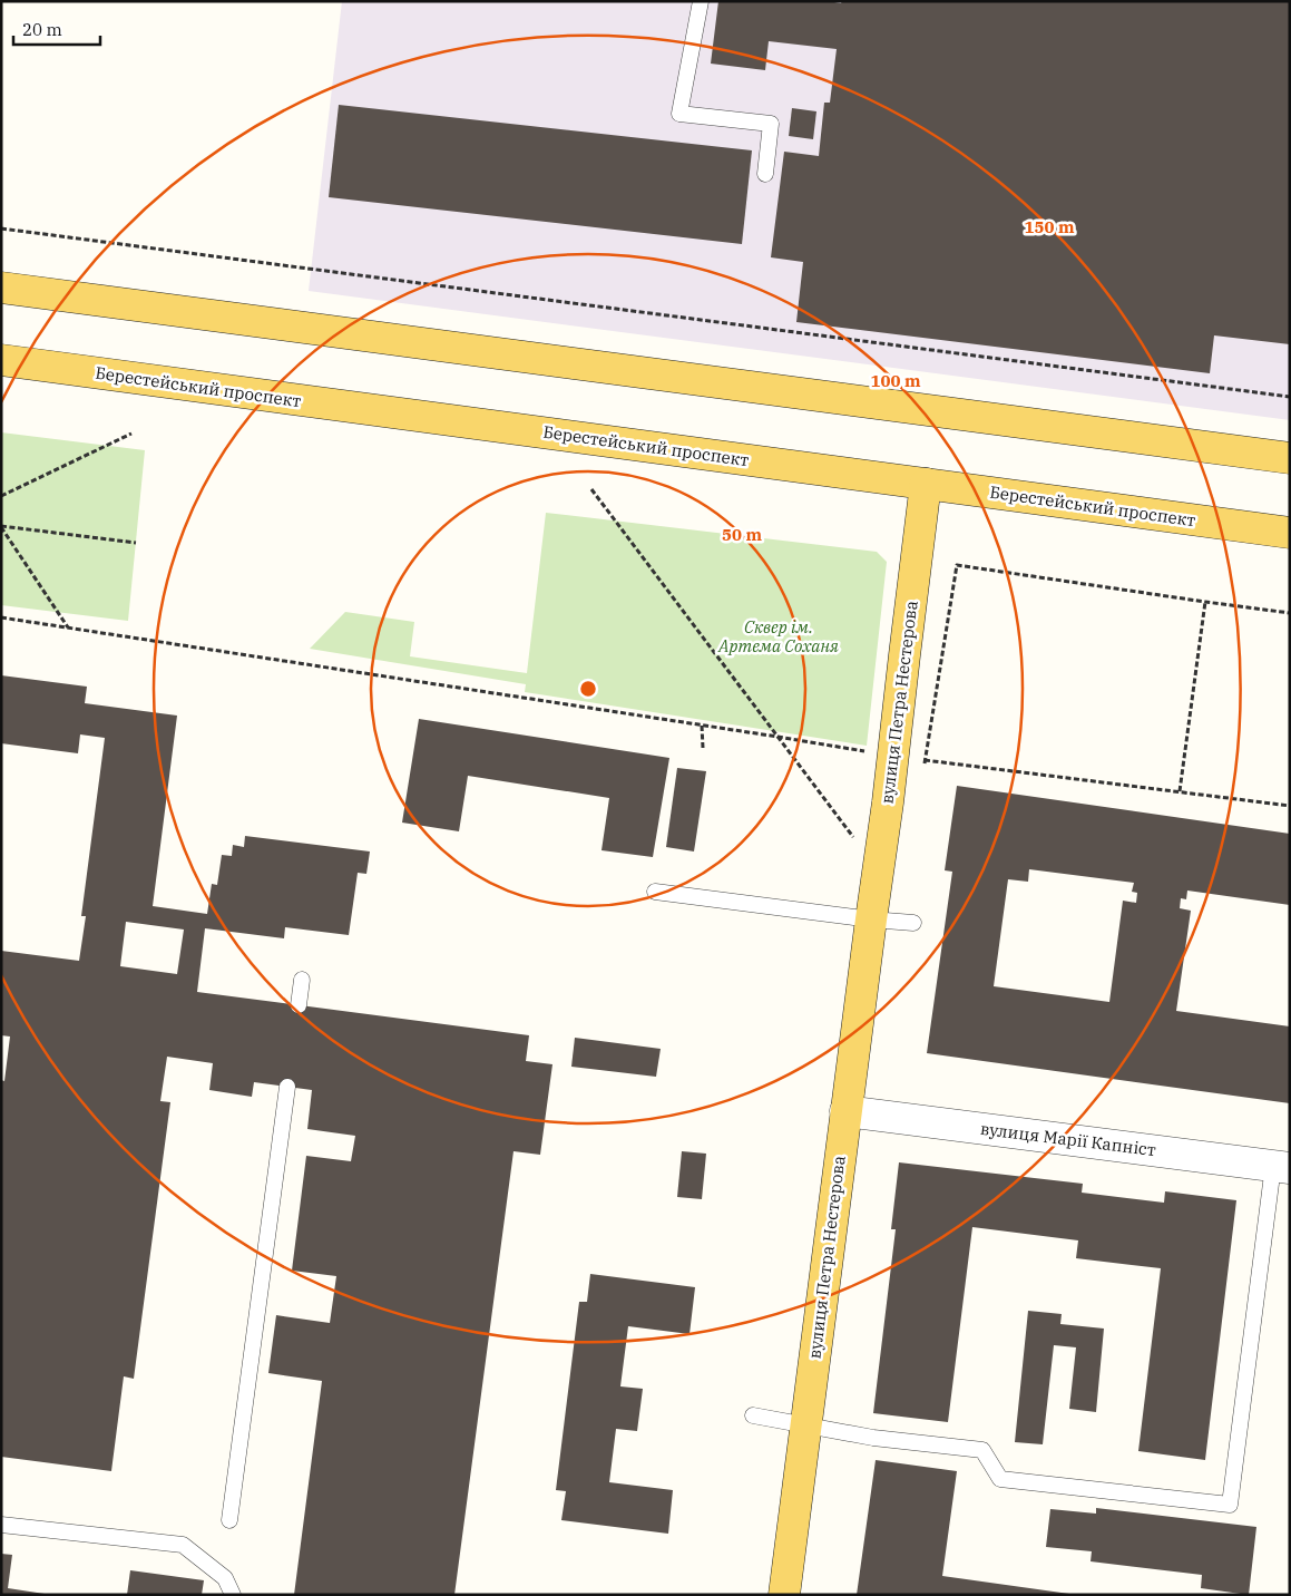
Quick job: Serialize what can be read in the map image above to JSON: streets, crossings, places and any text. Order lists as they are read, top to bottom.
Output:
{
  "streets": {
    "main road": ["Берестейський проспект", "вулиця Петра Нестерова"],
    "street": ["вулиця Марії Капніст"]
  },
  "crossings": [
    ["Берестейський проспект", "вулиця Петра Нестерова"],
    ["вулиця Петра Нестерова", "вулиця Марії Капніст"]
  ],
  "parks": ["Сквер ім. Артема Соханя"],
  "scale_bar": "20 m",
  "rings": ["150 m", "100 m", "50 m"]
}
